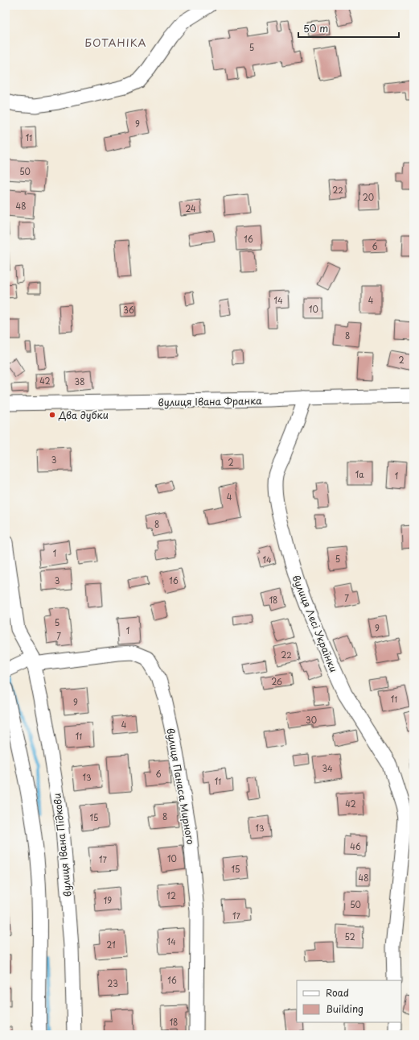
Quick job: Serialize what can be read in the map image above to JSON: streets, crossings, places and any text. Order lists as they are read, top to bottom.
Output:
{
  "streets": {
    "street": [
      "вулиця Івана Франка",
      "вулиця Лесі Українки",
      "вулиця Панаса Мирного",
      "вулиця Івана Підкови"
    ]
  },
  "crossings": [
    ["вулиця Івана Франка", "вулиця Лесі Українки"],
    ["вулиця Панаса Мирного", "вулиця Івана Підкови"]
  ],
  "districts": ["БОТАНІКА"],
  "places": ["Два дубки"],
  "house_numbers": [
    "5",
    "9",
    "11",
    "50",
    "22",
    "20",
    "48",
    "24",
    "16",
    "6",
    "14",
    "4",
    "10",
    "36",
    "8",
    "2",
    "42",
    "38",
    "3",
    "2",
    "1а",
    "1",
    "4",
    "8",
    "1",
    "5",
    "14",
    "3",
    "16",
    "7",
    "18",
    "5",
    "9",
    "1",
    "7",
    "22",
    "26",
    "11",
    "9",
    "30",
    "4",
    "11",
    "34",
    "6",
    "13",
    "11",
    "42",
    "8",
    "15",
    "13",
    "46",
    "10",
    "17",
    "15",
    "48",
    "12",
    "19",
    "50",
    "17",
    "52",
    "14",
    "21",
    "16",
    "23",
    "18"
  ],
  "legend": ["Road", "Building"],
  "scale_bar": "50 m"
}
